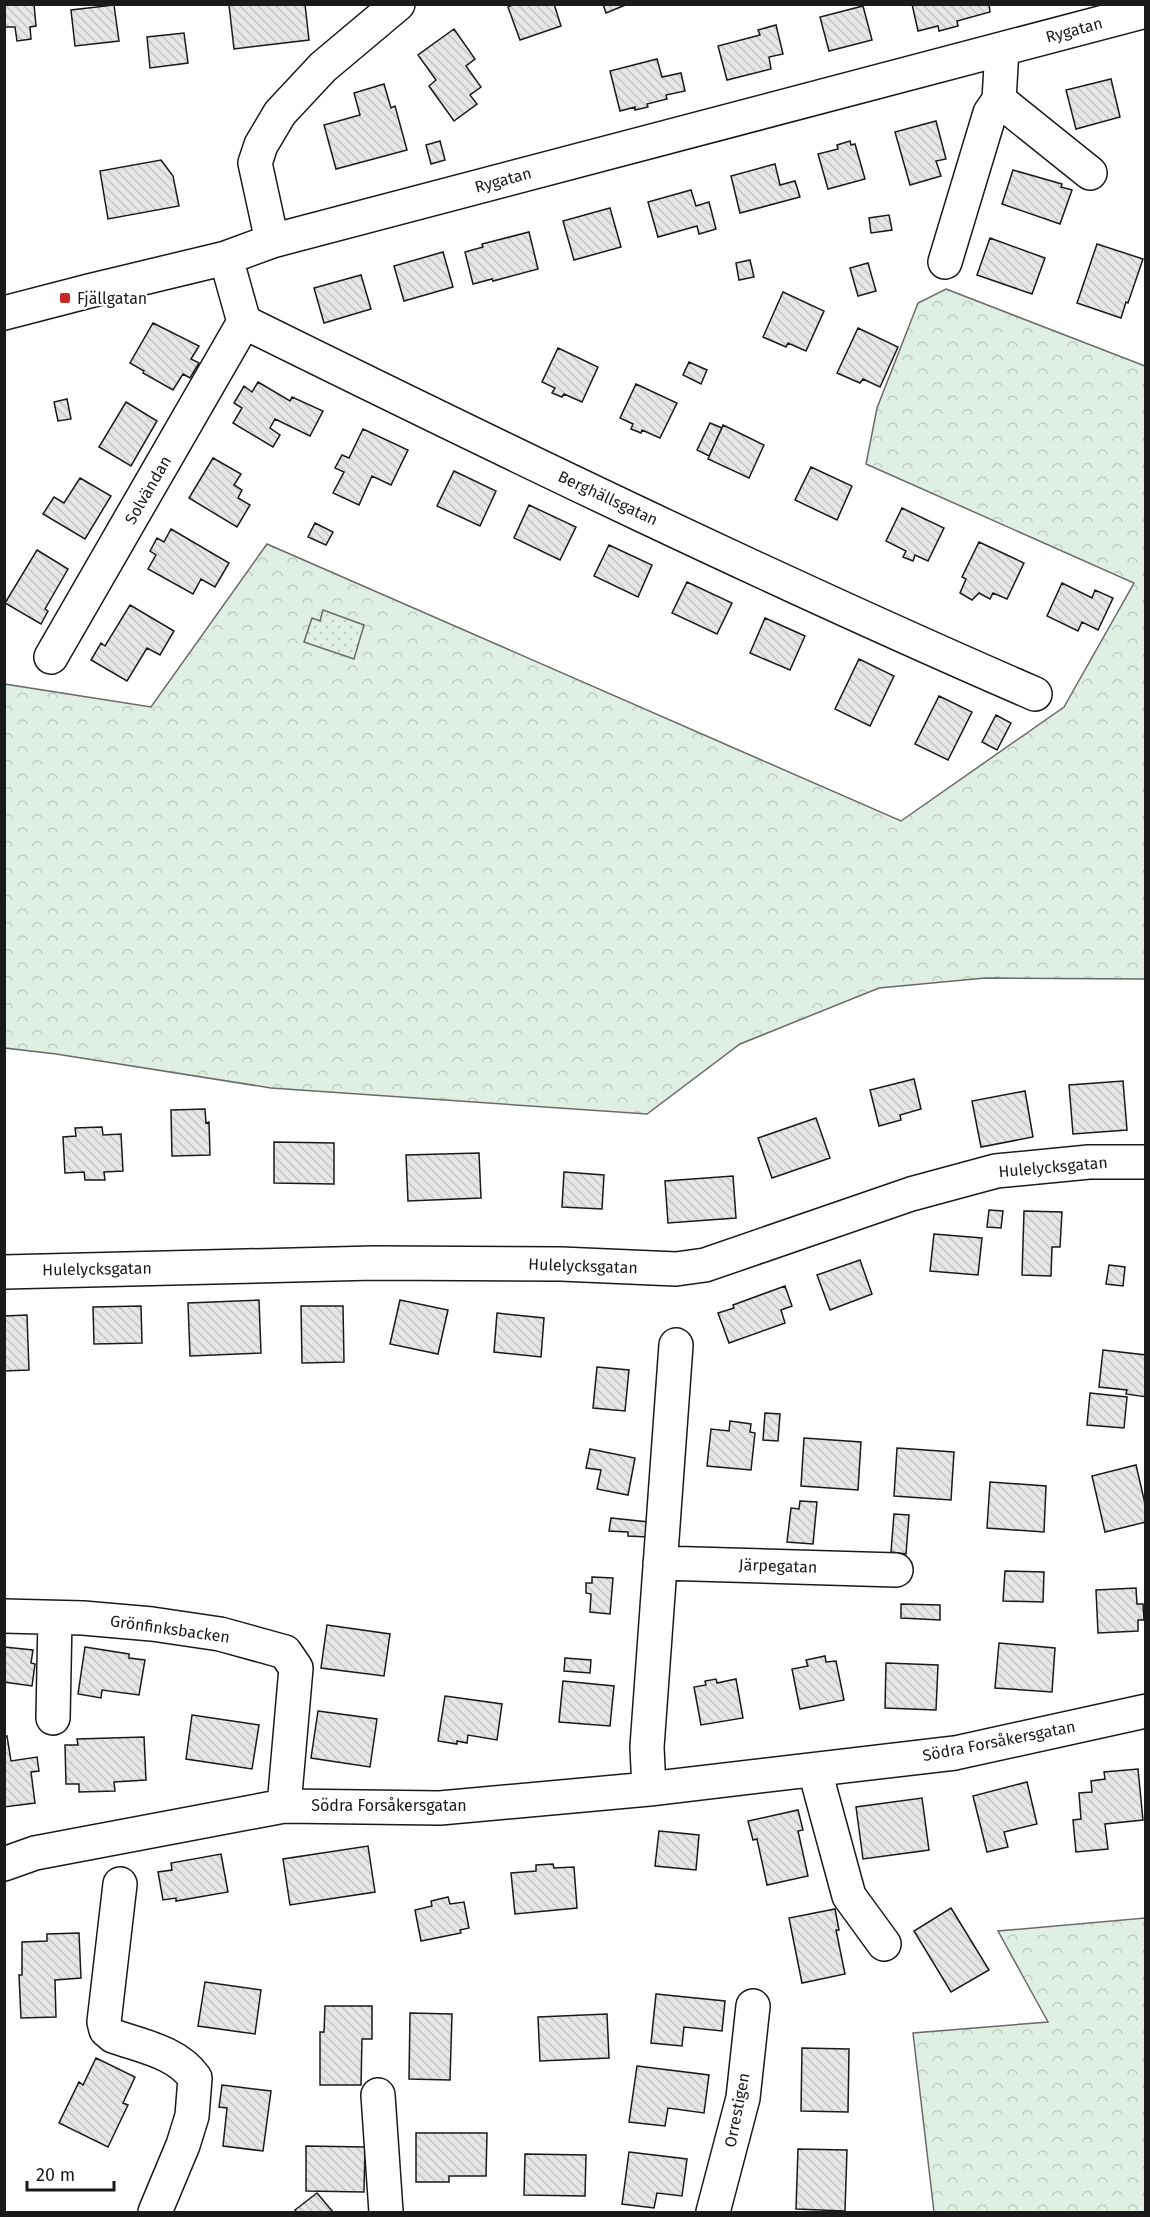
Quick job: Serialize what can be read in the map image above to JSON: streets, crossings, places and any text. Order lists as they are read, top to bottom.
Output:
{
  "streets": {
    "street": [
      "Rygatan",
      "Solvändan",
      "Berghällsgatan",
      "Hulelycksgatan",
      "Järpegatan",
      "Grönfinksbacken",
      "Södra Forsåkersgatan",
      "Orrestigen"
    ]
  },
  "crossings": [
    ["Solvändan", "Berghällsgatan"],
    ["Grönfinksbacken", "Södra Forsåkersgatan"]
  ],
  "places": {
    "transit": ["Fjällgatan"]
  },
  "scale_bar": "20 m"
}
